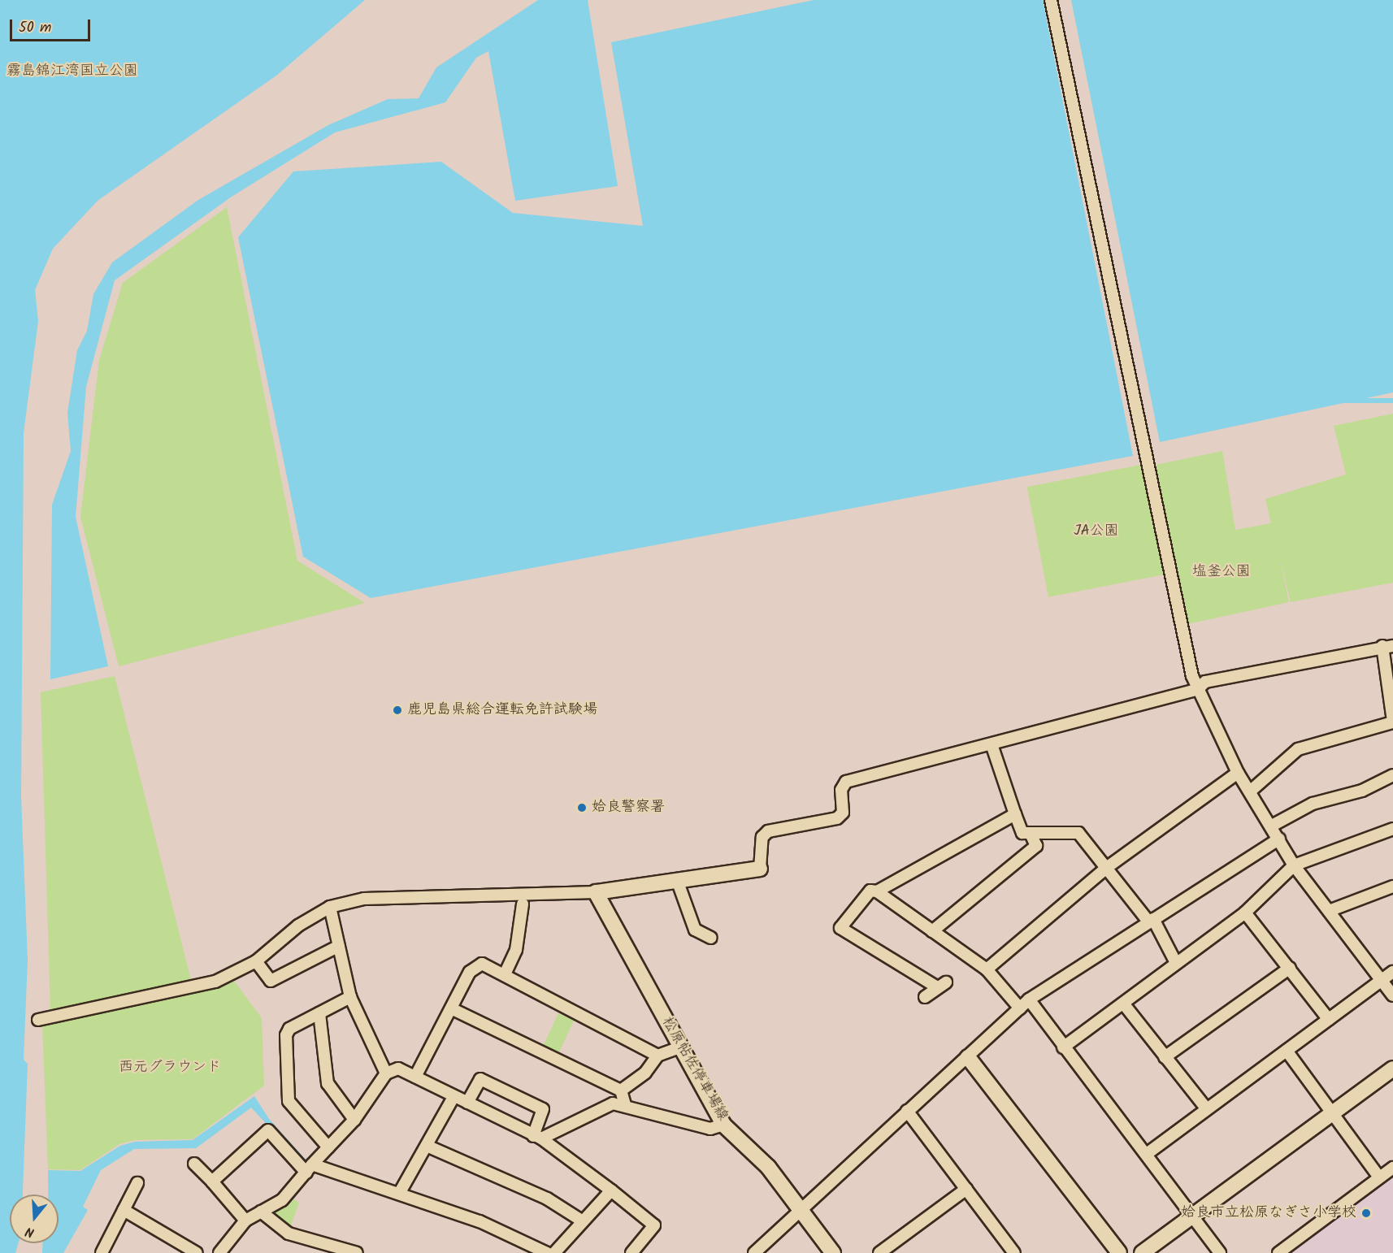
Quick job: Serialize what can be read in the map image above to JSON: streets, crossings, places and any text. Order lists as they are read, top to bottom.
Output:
{
  "streets": {
    "street": ["松原帖佐停車場線"]
  },
  "parks": [
    "霧島錦江湾国立公園",
    "JA公園",
    "塩釜公園",
    "西元グラウンド"
  ],
  "places": ["鹿児島県総合運転免許試験場", "姶良警察署", "姶良市立松原なぎさ小学校"],
  "scale_bar": "50 m",
  "north": "bottom"
}
